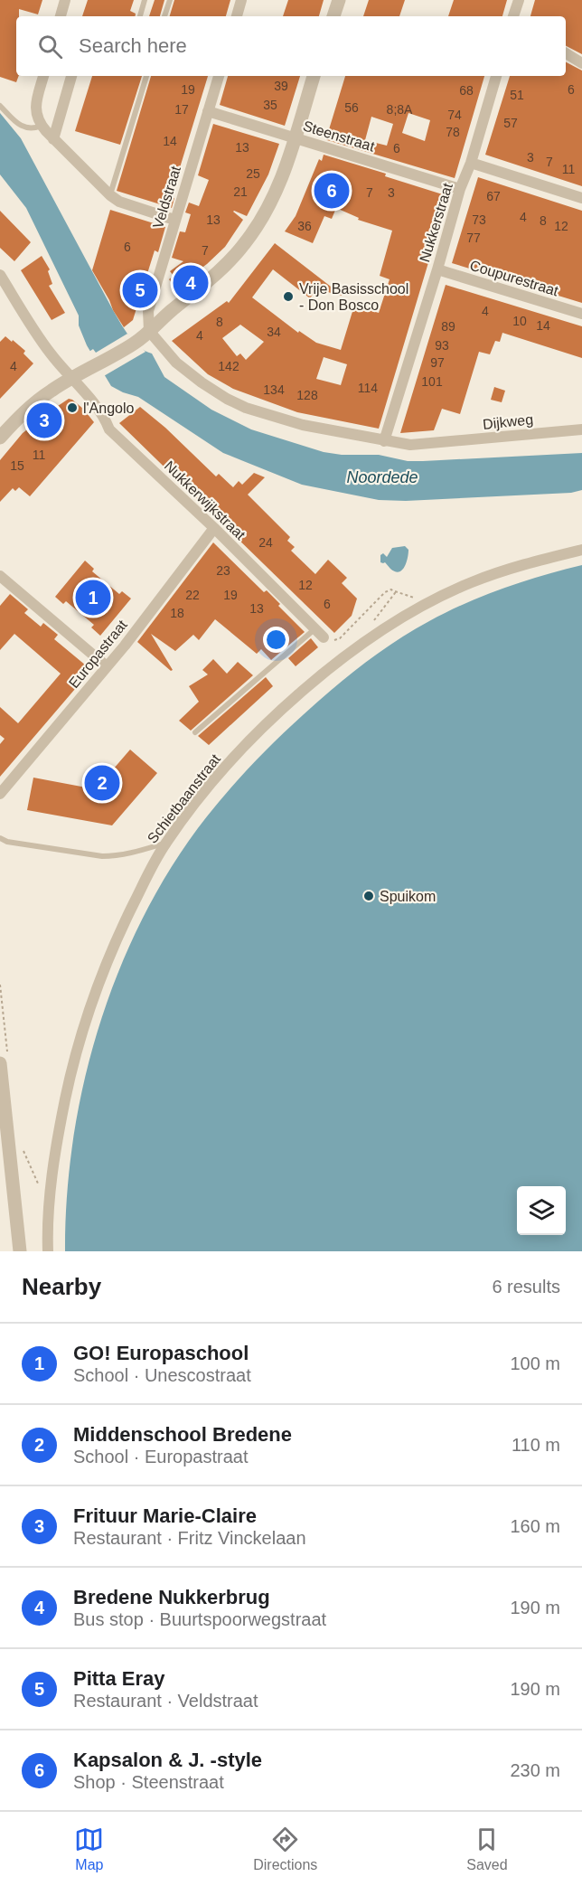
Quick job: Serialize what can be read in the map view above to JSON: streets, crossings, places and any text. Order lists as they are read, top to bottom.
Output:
{
  "streets": {
    "street": [
      "Steenstraat",
      "Veldstraat",
      "Nukkerstraat",
      "Coupurestraat",
      "Dijkweg",
      "Nukkerwijkstraat",
      "Europastraat",
      "Schietbaanstraat"
    ]
  },
  "crossings": [
    ["Steenstraat", "Veldstraat"],
    ["Steenstraat", "Nukkerstraat"],
    ["Nukkerstraat", "Coupurestraat"],
    ["Nukkerstraat", "Dijkweg"],
    ["Nukkerwijkstraat", "Europastraat"]
  ],
  "water": ["Noordede"],
  "places": ["Vrije Basisschool - Don Bosco", "l'Angolo", "Spuikom"],
  "house_numbers": [
    "39",
    "19",
    "6",
    "68",
    "51",
    "35",
    "56",
    "17",
    "8;8A",
    "74",
    "57",
    "78",
    "14",
    "13",
    "6",
    "3",
    "7",
    "11",
    "25",
    "21",
    "7",
    "3",
    "67",
    "4",
    "13",
    "73",
    "8",
    "36",
    "12",
    "77",
    "6",
    "7",
    "4",
    "10",
    "8",
    "14",
    "89",
    "34",
    "4",
    "93",
    "97",
    "4",
    "142",
    "101",
    "114",
    "134",
    "128",
    "11",
    "15",
    "24",
    "23",
    "12",
    "22",
    "19",
    "6",
    "13",
    "18"
  ],
  "page": {
    "search": "Search here",
    "pins": [
      "6",
      "4",
      "5",
      "3",
      "1",
      "2"
    ],
    "heading": ["Nearby", "6 results"],
    "list": [
      {
        "mark": "1",
        "name": "GO! Europaschool",
        "note": "School · Unescostraat",
        "value": "100 m"
      },
      {
        "mark": "2",
        "name": "Middenschool Bredene",
        "note": "School · Europastraat",
        "value": "110 m"
      },
      {
        "mark": "3",
        "name": "Frituur Marie-Claire",
        "note": "Restaurant · Fritz Vinckelaan",
        "value": "160 m"
      },
      {
        "mark": "4",
        "name": "Bredene Nukkerbrug",
        "note": "Bus stop · Buurtspoorwegstraat",
        "value": "190 m"
      },
      {
        "mark": "5",
        "name": "Pitta Eray",
        "note": "Restaurant · Veldstraat",
        "value": "190 m"
      },
      {
        "mark": "6",
        "name": "Kapsalon & J. -style",
        "note": "Shop · Steenstraat",
        "value": "230 m"
      }
    ],
    "nav": ["Map", "Directions", "Saved"]
  }
}
